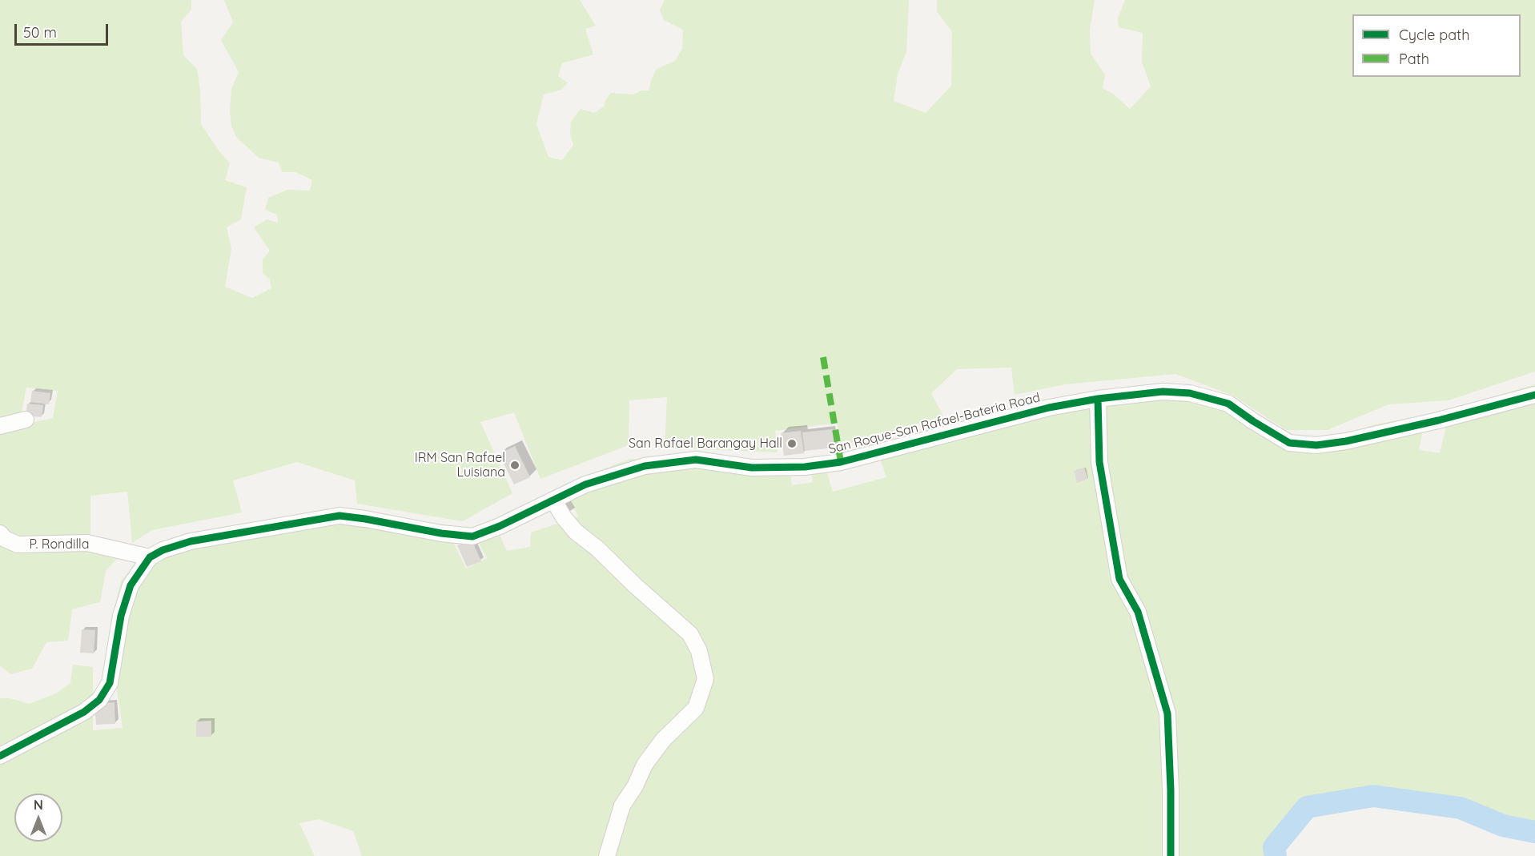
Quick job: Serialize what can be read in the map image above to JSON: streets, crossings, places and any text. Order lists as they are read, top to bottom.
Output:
{
  "streets": {
    "street": ["San Roque-San Rafael-Bateria Road", "P. Rondilla"]
  },
  "crossings": [
    ["San Roque-San Rafael-Bateria Road", "P. Rondilla"]
  ],
  "places": ["San Rafael Barangay Hall", "IRM San Rafael Luisiana"],
  "legend": ["Cycle path", "Path"],
  "scale_bar": "50 m",
  "north": "top"
}
